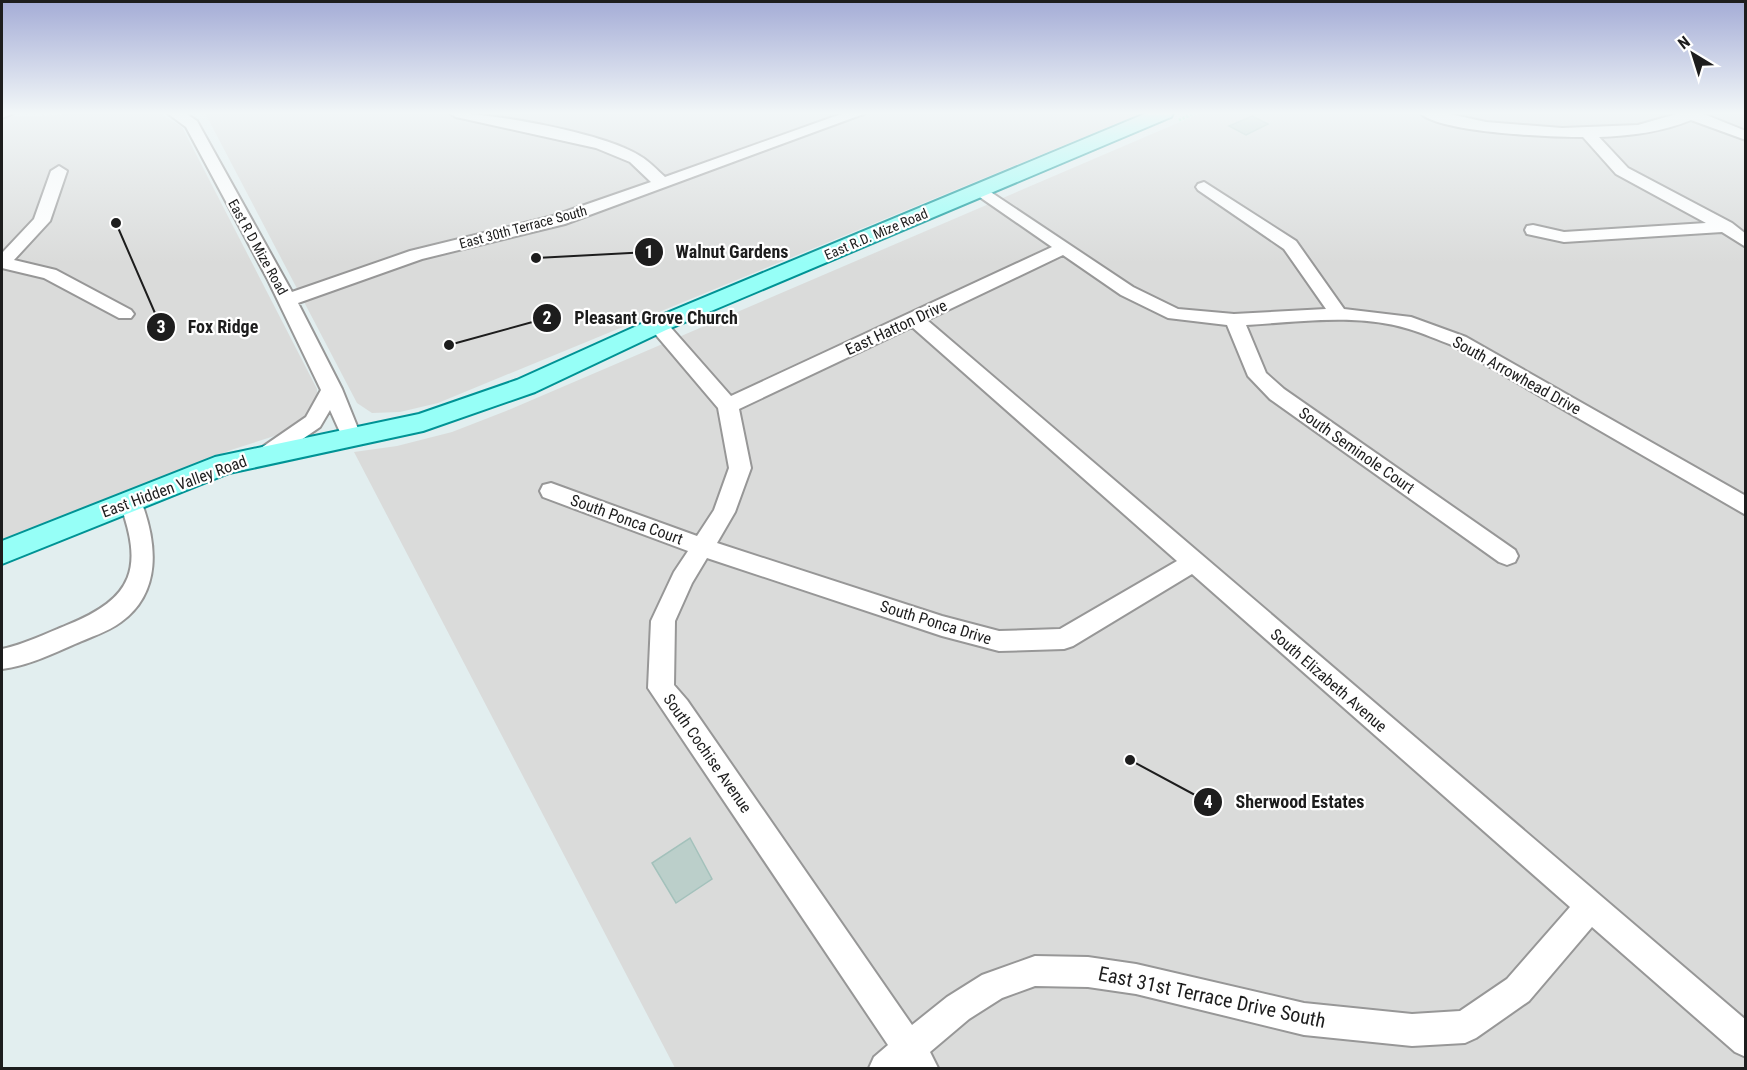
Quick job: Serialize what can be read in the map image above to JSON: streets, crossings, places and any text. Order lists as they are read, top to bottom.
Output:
{
  "streets": {
    "main road": ["East R.D. Mize Road", "East Hidden Valley Road"],
    "street": [
      "East 30th Terrace South",
      "East R D Mize Road",
      "East Hatton Drive",
      "South Arrowhead Drive",
      "South Seminole Court",
      "South Ponca Court",
      "South Ponca Drive",
      "South Elizabeth Avenue",
      "South Cochise Avenue",
      "East 31st Terrace Drive South"
    ]
  },
  "crossings": [
    ["East 30th Terrace South", "East R D Mize Road"],
    ["East R.D. Mize Road", "East R D Mize Road"],
    ["East R.D. Mize Road", "South Arrowhead Drive"],
    ["East R.D. Mize Road", "East Hidden Valley Road"],
    ["East R.D. Mize Road", "South Cochise Avenue"],
    ["East R D Mize Road", "East Hidden Valley Road"],
    ["East Hatton Drive", "South Arrowhead Drive"],
    ["East Hatton Drive", "South Elizabeth Avenue"],
    ["East Hatton Drive", "South Cochise Avenue"],
    ["South Arrowhead Drive", "South Seminole Court"],
    ["South Ponca Court", "South Ponca Drive"],
    ["South Ponca Court", "South Cochise Avenue"],
    ["South Ponca Drive", "South Elizabeth Avenue"],
    ["South Ponca Drive", "South Cochise Avenue"],
    ["South Elizabeth Avenue", "East 31st Terrace Drive South"],
    ["South Cochise Avenue", "East 31st Terrace Drive South"]
  ],
  "places": [
    "Fox Ridge",
    "Walnut Gardens",
    "Pleasant Grove Church",
    "Sherwood Estates"
  ],
  "north": "top left"
}
